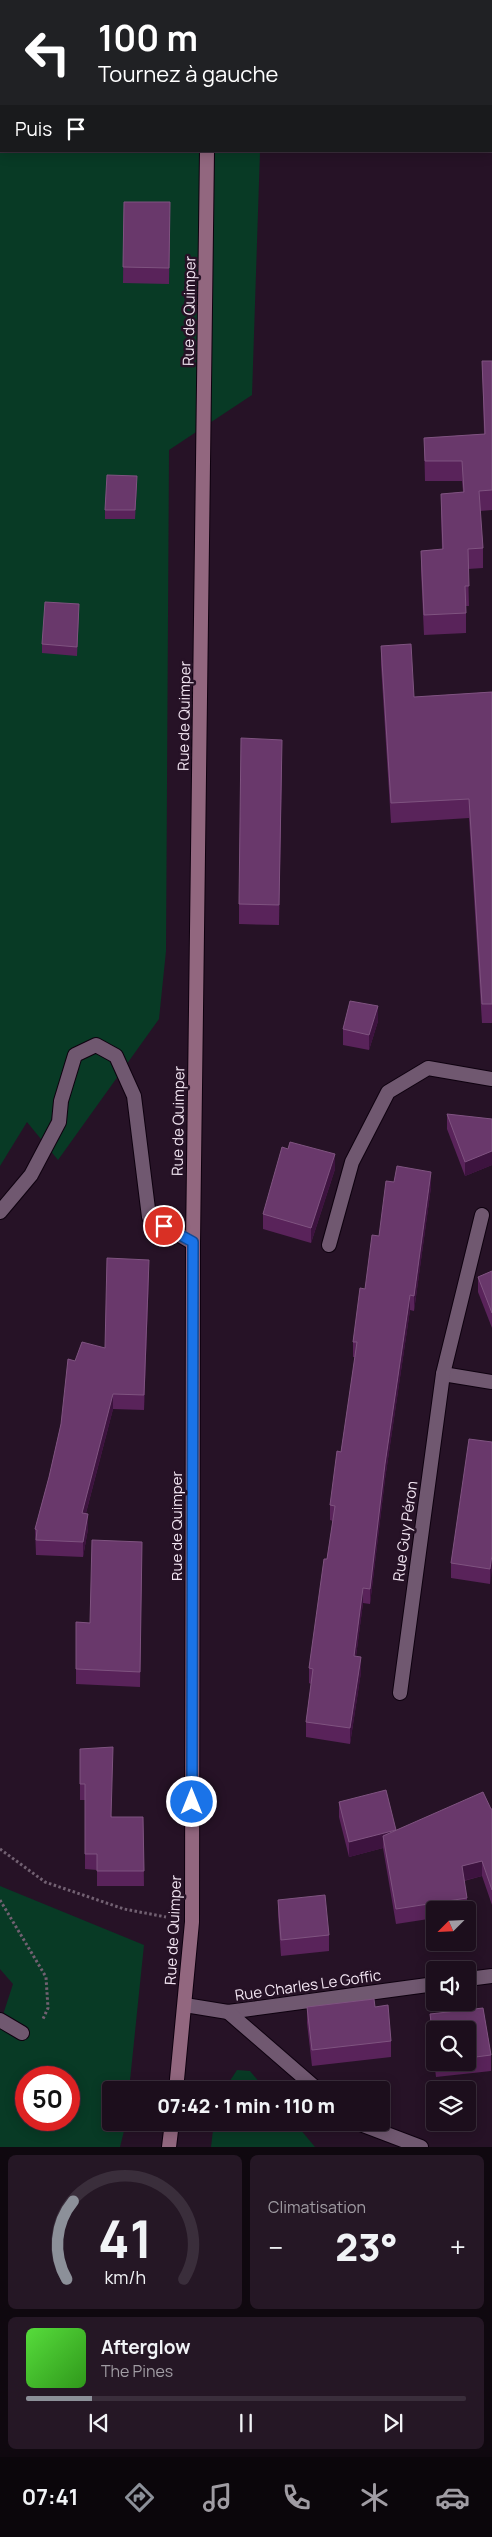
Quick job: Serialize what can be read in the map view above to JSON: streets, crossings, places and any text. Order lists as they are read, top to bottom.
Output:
{
  "streets": {
    "main road": ["Rue de Quimper"],
    "street": ["Rue Guy Péron", "Rue Charles Le Goffic"]
  },
  "crossings": [
    ["Rue de Quimper", "Rue Charles Le Goffic"]
  ],
  "north": "bottom left",
  "page": {
    "turn": ["100 m", "Tournez à gauche"],
    "then": "Puis",
    "limit": "50",
    "trip": "07:42 · 1 min · 110 m",
    "tile": "Climatisation",
    "heat": ["−", "23°", "+"],
    "song": ["Afterglow", "The Pines"],
    "tabs": "07:41",
    "gauge": ["41", "km/h"]
  }
}
